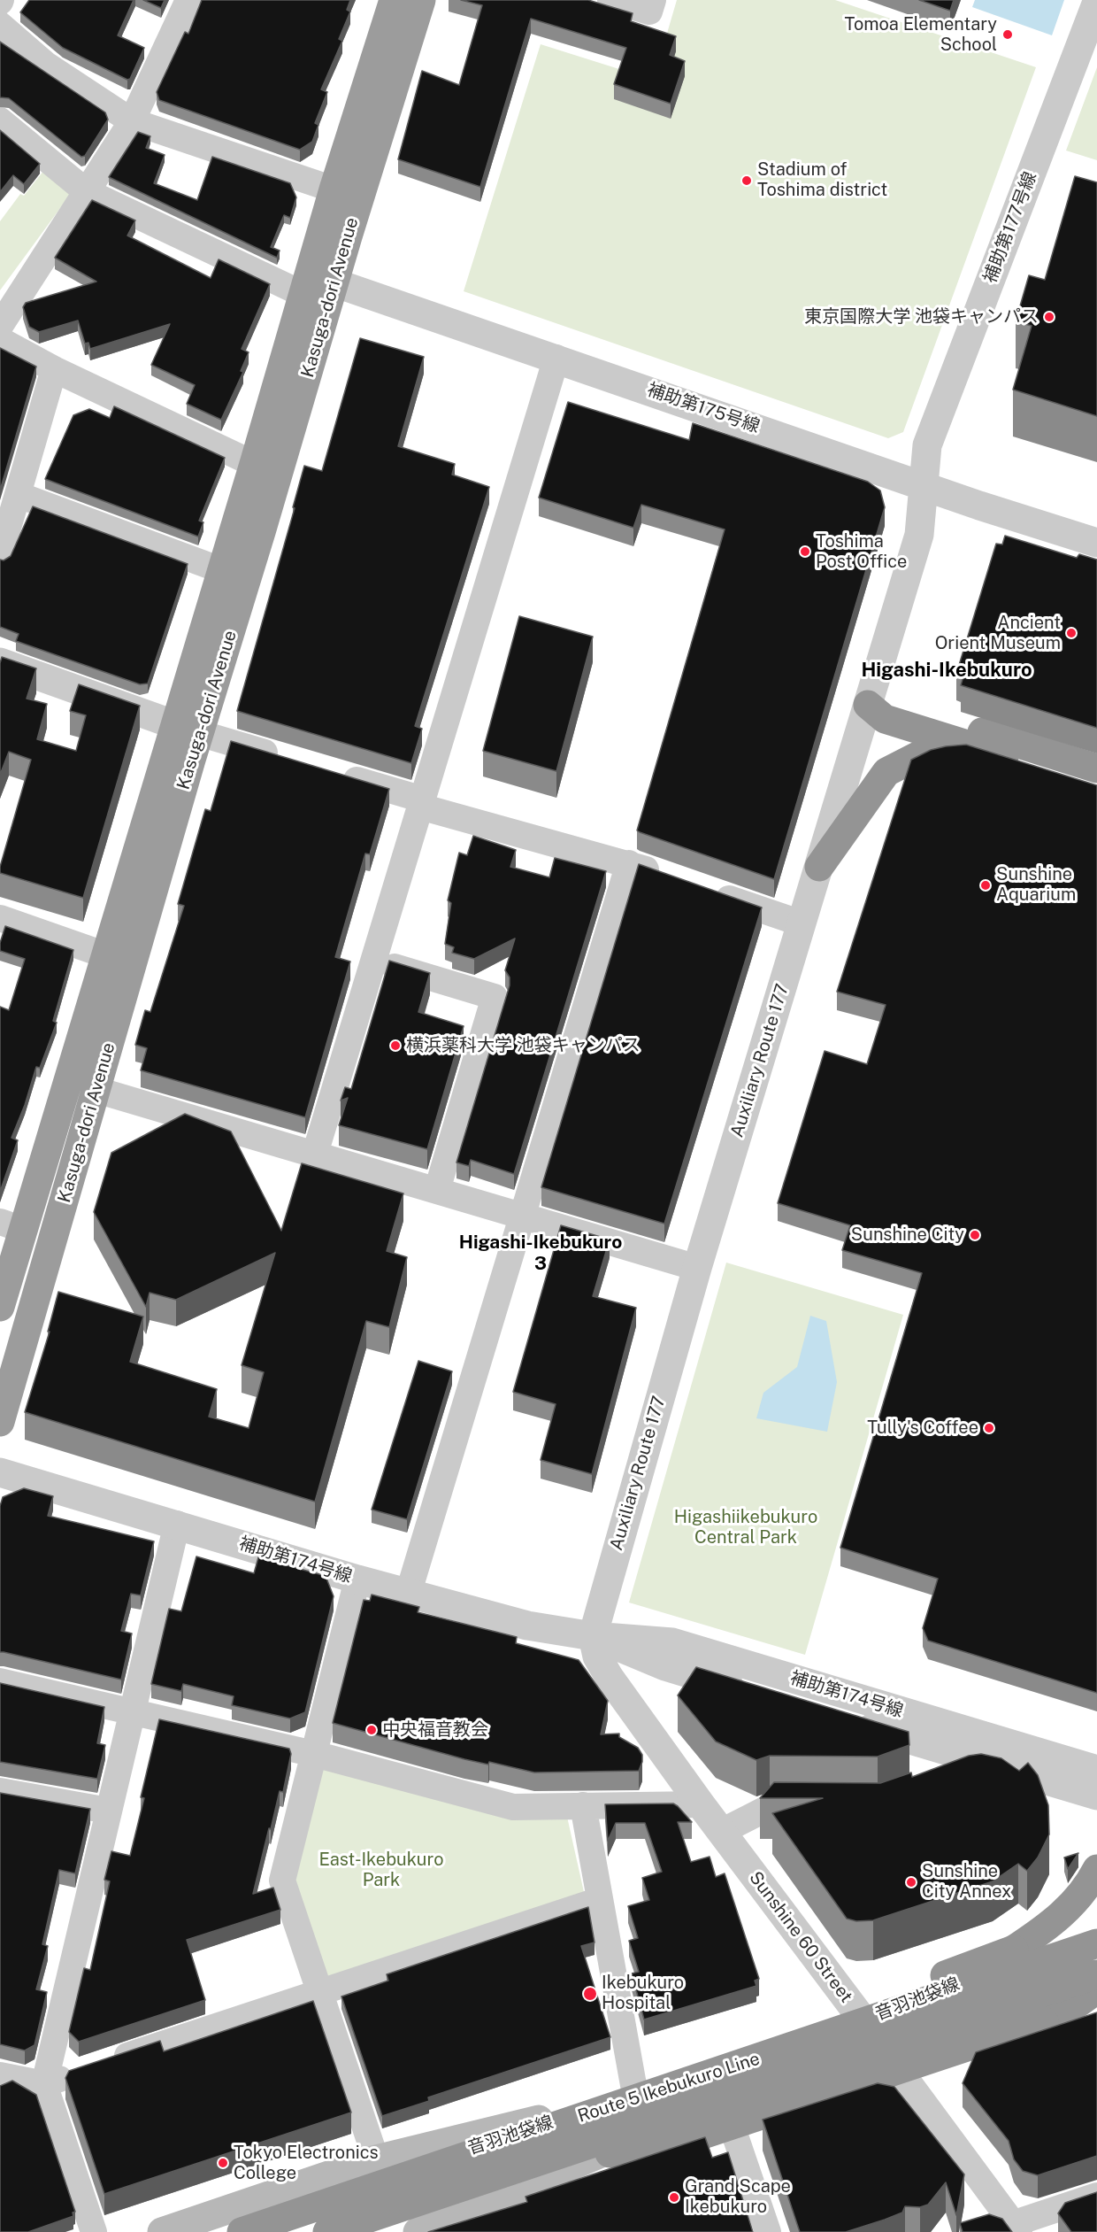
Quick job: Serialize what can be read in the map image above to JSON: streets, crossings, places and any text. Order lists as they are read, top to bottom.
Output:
{
  "streets": {
    "highway": ["Kasuga-dori Avenue", "Route 5 Ikebukuro Line"],
    "main road": ["音羽池袋線"],
    "street": [
      "補助第177号線",
      "補助第175号線",
      "Auxiliary Route 177",
      "補助第174号線",
      "Sunshine 60 Street"
    ]
  },
  "crossings": [
    ["補助第177号線", "補助第175号線"],
    ["補助第177号線", "Auxiliary Route 177"],
    ["Kasuga-dori Avenue", "補助第175号線"],
    ["補助第175号線", "Auxiliary Route 177"],
    ["Auxiliary Route 177", "補助第174号線"],
    ["Auxiliary Route 177", "Sunshine 60 Street"],
    ["補助第174号線", "Sunshine 60 Street"],
    ["Sunshine 60 Street", "音羽池袋線"]
  ],
  "districts": ["Higashi-Ikebukuro", "Higashi-Ikebukuro 3"],
  "parks": ["Higashiikebukuro Central Park", "East-Ikebukuro Park"],
  "places": [
    "Tomoa Elementary School",
    "Stadium of Toshima district",
    "東京国際大学 池袋キャンパス",
    "Toshima Post Office",
    "Ancient Orient Museum",
    "Sunshine Aquarium",
    "横浜薬科大学 池袋キャンパス",
    "Sunshine City",
    "Tully's Coffee",
    "中央福音教会",
    "Sunshine City Annex",
    "Ikebukuro Hospital",
    "Tokyo Electronics College",
    "Grand Scape Ikebukuro"
  ]
}
